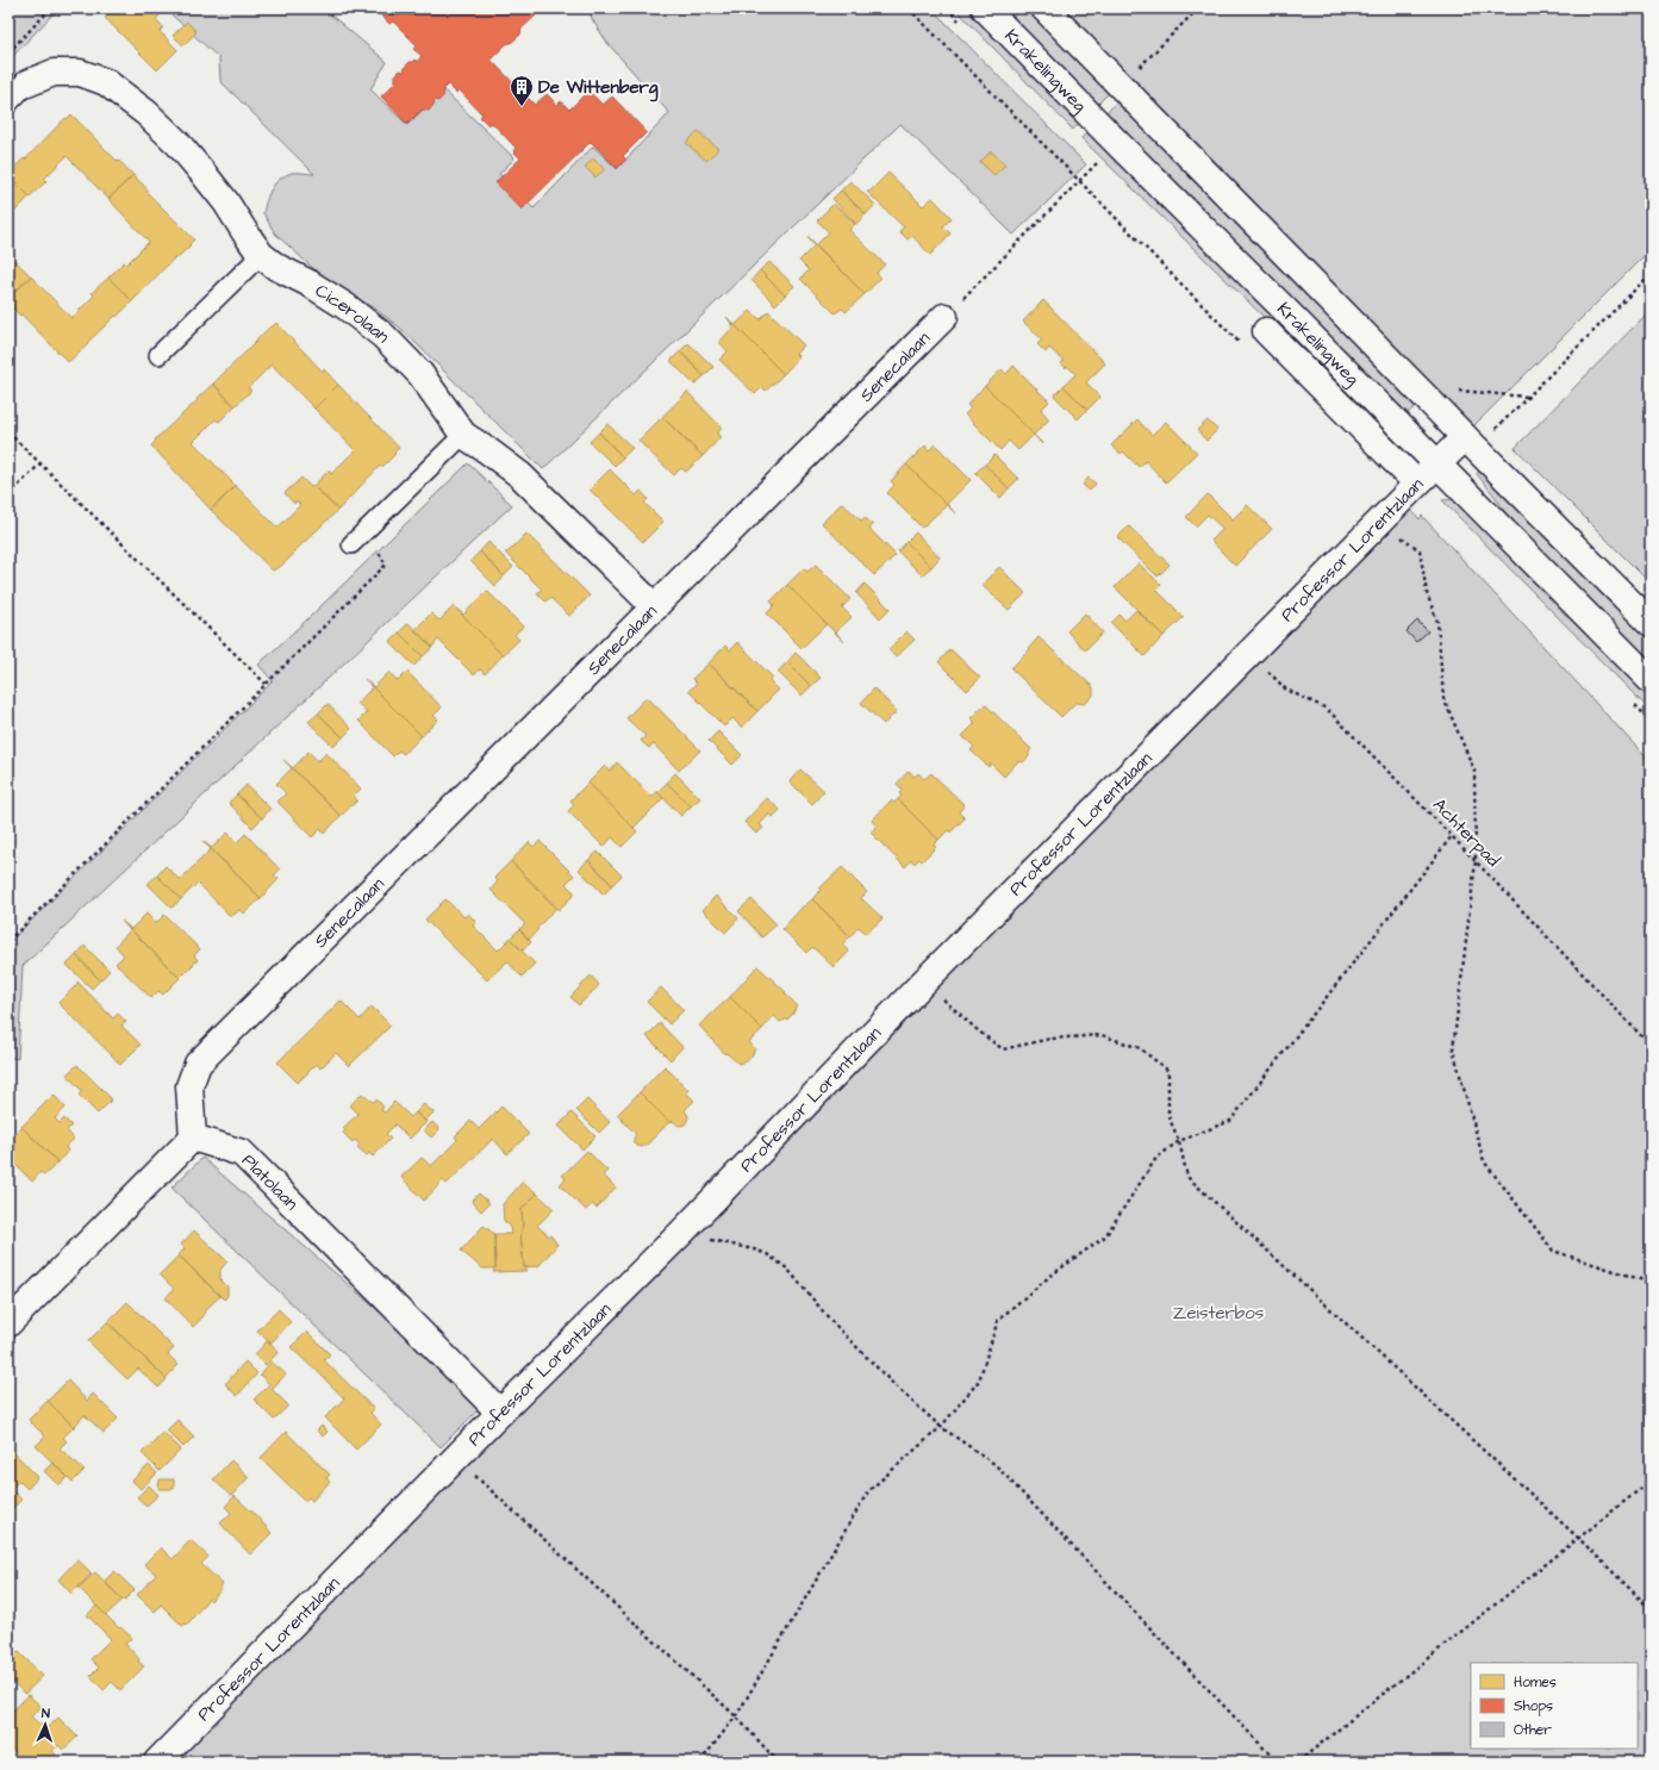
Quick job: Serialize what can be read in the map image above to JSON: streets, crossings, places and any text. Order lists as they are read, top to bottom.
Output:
{
  "streets": {
    "street": [
      "Krakelingweg",
      "Cicerolaan",
      "Senecalaan",
      "Professor Lorentzlaan",
      "Platolaan"
    ],
    "path": ["Achterpad"]
  },
  "crossings": [
    ["Krakelingweg", "Professor Lorentzlaan"],
    ["Cicerolaan", "Senecalaan"],
    ["Senecalaan", "Platolaan"],
    ["Professor Lorentzlaan", "Achterpad"],
    ["Professor Lorentzlaan", "Platolaan"]
  ],
  "parks": ["Zeisterbos"],
  "places": {
    "building": ["De Wittenberg"]
  },
  "legend": ["Homes", "Shops", "Other"],
  "north": "top"
}
